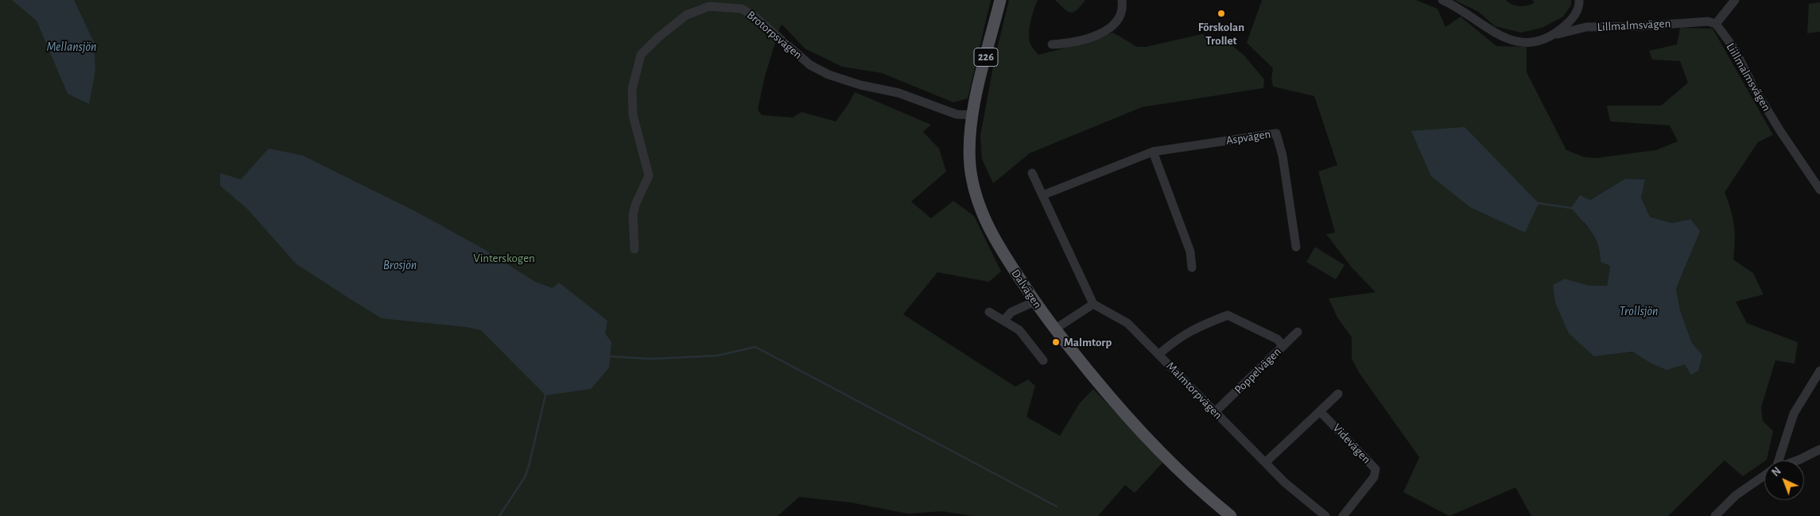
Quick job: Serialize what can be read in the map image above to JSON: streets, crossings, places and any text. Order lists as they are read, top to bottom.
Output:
{
  "streets": {
    "main road": ["226", "Dalvägen"],
    "street": [
      "Lillmalmsvägen",
      "Brotorpsvägen",
      "Liillmalmsvägen",
      "Aspvägen",
      "Poppelvägen",
      "Malmtorpvägen",
      "Videvägen"
    ]
  },
  "crossings": [
    ["Lillmalmsvägen", "Liillmalmsvägen"],
    ["Brotorpsvägen", "Dalvägen"],
    ["Poppelvägen", "Malmtorpvägen"]
  ],
  "water": ["Mellansjön", "Brosjön", "Trollsjön"],
  "parks": ["Vinterskogen"],
  "places": ["Förskolan Trollet", "Malmtorp"],
  "north": "top left"
}
